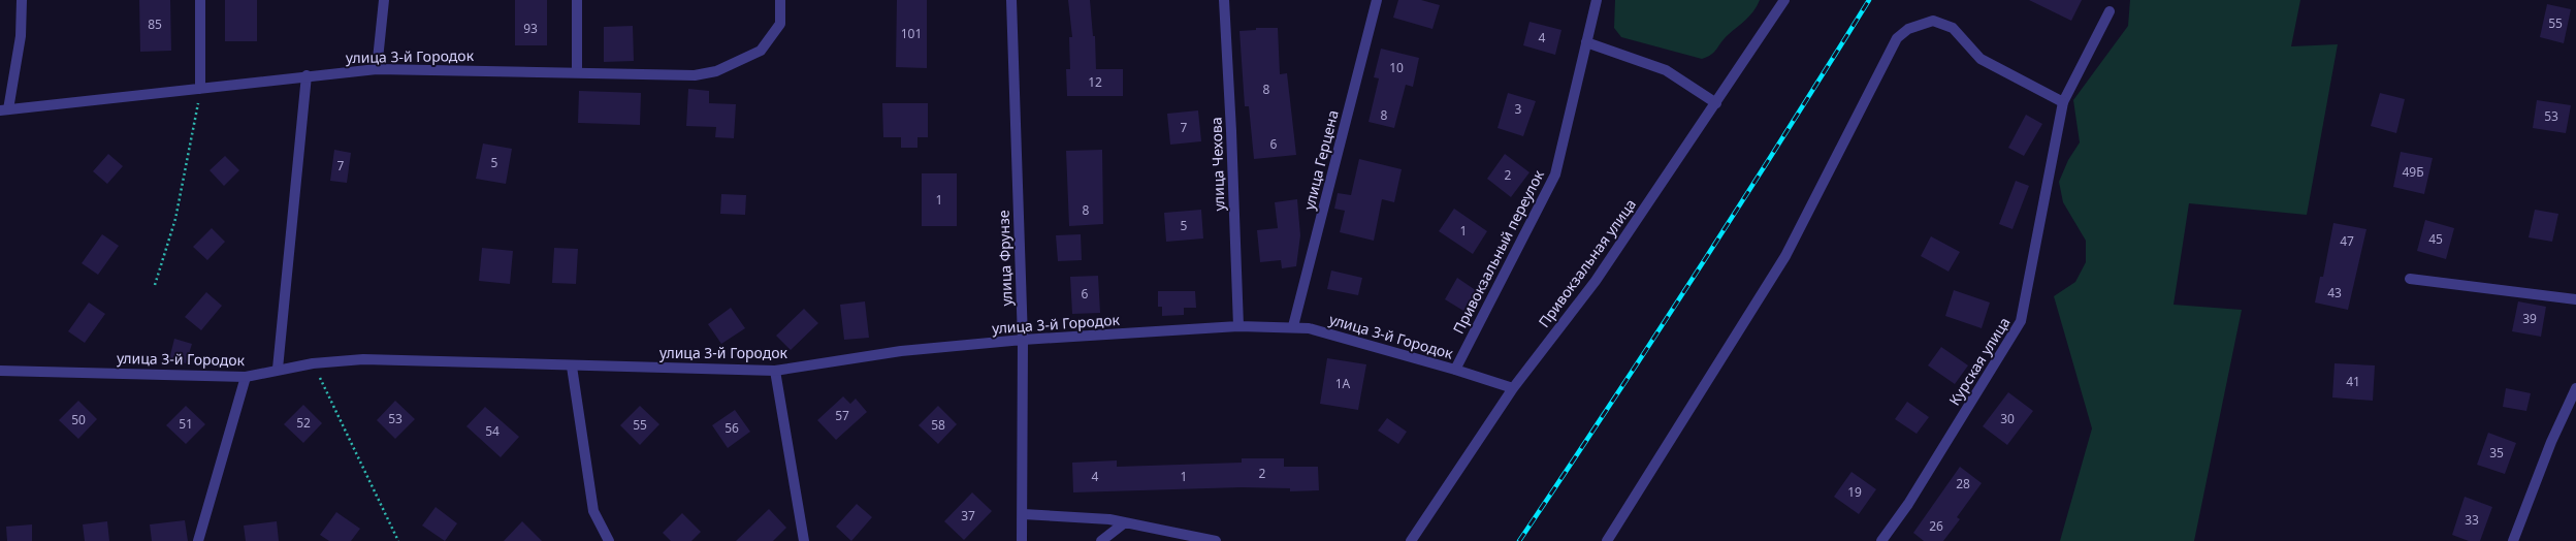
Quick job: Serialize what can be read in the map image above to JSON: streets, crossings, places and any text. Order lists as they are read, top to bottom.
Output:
{
  "streets": {
    "street": [
      "улица 3-й Городок",
      "улица Герцена",
      "улица Чехова",
      "Привокзальный переулок",
      "улица Фрунзе",
      "Привокзальная улица",
      "Курская улица"
    ]
  },
  "crossings": [
    ["улица 3-й Городок", "улица Герцена"],
    ["улица 3-й Городок", "улица Чехова"],
    ["улица 3-й Городок", "Привокзальный переулок"],
    ["улица 3-й Городок", "улица Фрунзе"],
    ["улица 3-й Городок", "Привокзальная улица"]
  ],
  "house_numbers": [
    "55",
    "85",
    "93",
    "101",
    "4",
    "10",
    "12",
    "8",
    "3",
    "8",
    "53",
    "7",
    "6",
    "5",
    "7",
    "49Б",
    "2",
    "1",
    "8",
    "5",
    "1",
    "45",
    "47",
    "43",
    "6",
    "39",
    "41",
    "1А",
    "57",
    "53",
    "30",
    "50",
    "52",
    "51",
    "55",
    "58",
    "56",
    "54",
    "35",
    "2",
    "4",
    "1",
    "28",
    "19",
    "37",
    "33",
    "26"
  ]
}
